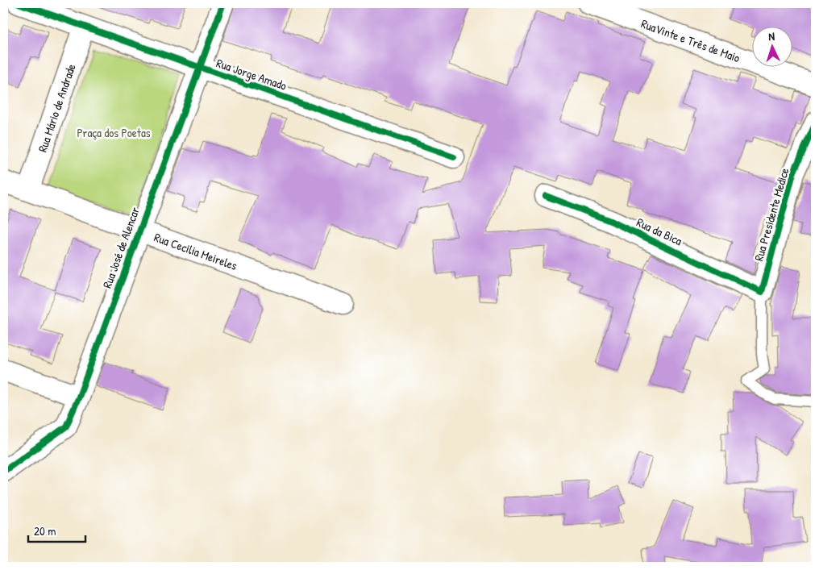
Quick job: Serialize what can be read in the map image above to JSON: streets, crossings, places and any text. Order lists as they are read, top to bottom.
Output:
{
  "streets": {
    "street": [
      "RuaVinte e Três de Maio",
      "Rua Jorge Amado",
      "Rua Mário de Andrade",
      "Rua Presidente Medice",
      "Rua da Bica",
      "Rua José de Alencar",
      "Rua Cecilia Meireles"
    ]
  },
  "crossings": [
    ["Rua Jorge Amado", "Rua Mário de Andrade"],
    ["Rua Jorge Amado", "Rua José de Alencar"],
    ["Rua Mário de Andrade", "Rua Cecilia Meireles"],
    ["Rua Presidente Medice", "Rua da Bica"],
    ["Rua José de Alencar", "Rua Cecilia Meireles"]
  ],
  "parks": ["Praça dos Poetas"],
  "scale_bar": "20 m",
  "north": "top"
}
